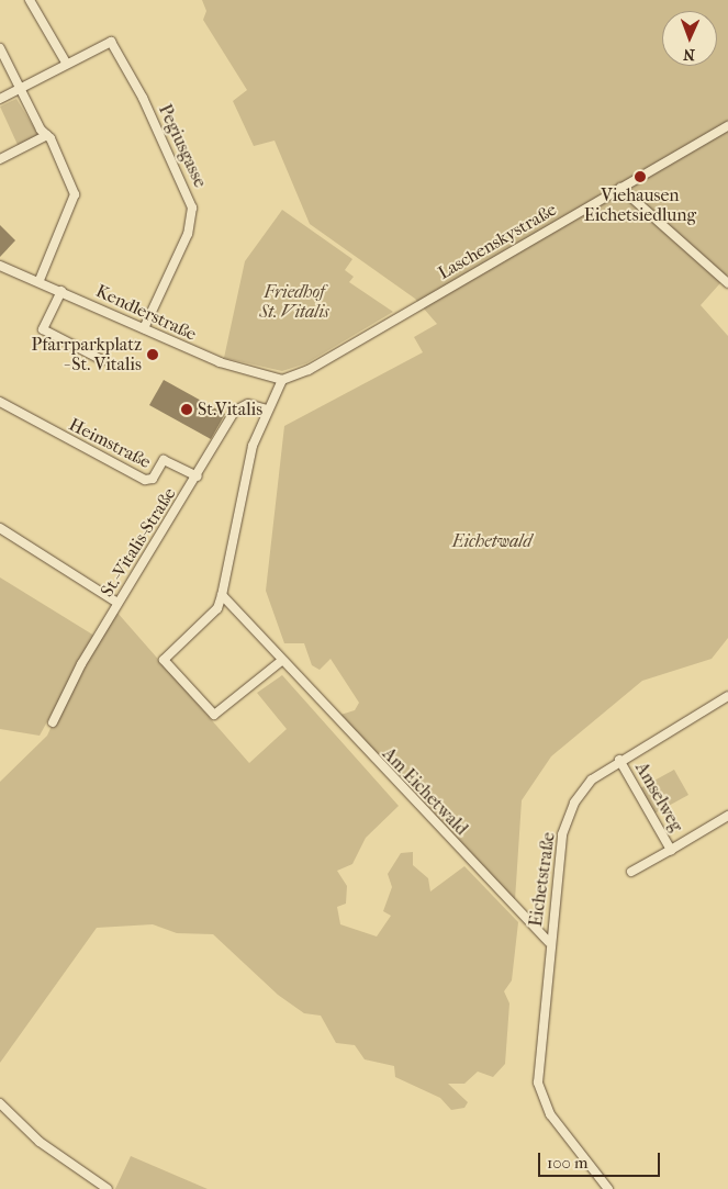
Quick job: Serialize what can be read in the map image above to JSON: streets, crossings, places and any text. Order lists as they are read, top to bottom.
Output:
{
  "streets": {
    "street": [
      "Pegiusgasse",
      "Laschenskystraße",
      "Kendlerstraße",
      "Heimstraße",
      "St.-Vitalis-Straße",
      "Am Eichetwald",
      "Amselweg",
      "Eichetstraße"
    ]
  },
  "crossings": [
    ["Pegiusgasse", "Kendlerstraße"],
    ["Laschenskystraße", "Kendlerstraße"],
    ["Heimstraße", "St.-Vitalis-Straße"],
    ["Am Eichetwald", "Eichetstraße"],
    ["Amselweg", "Eichetstraße"]
  ],
  "parks": ["Friedhof St. Vitalis", "Eichetwald"],
  "places": ["Viehausen Eichetsiedlung", "Pfarrparkplatz - St. Vitalis", "St.Vitalis"],
  "scale_bar": "100 m",
  "north": "bottom"
}
